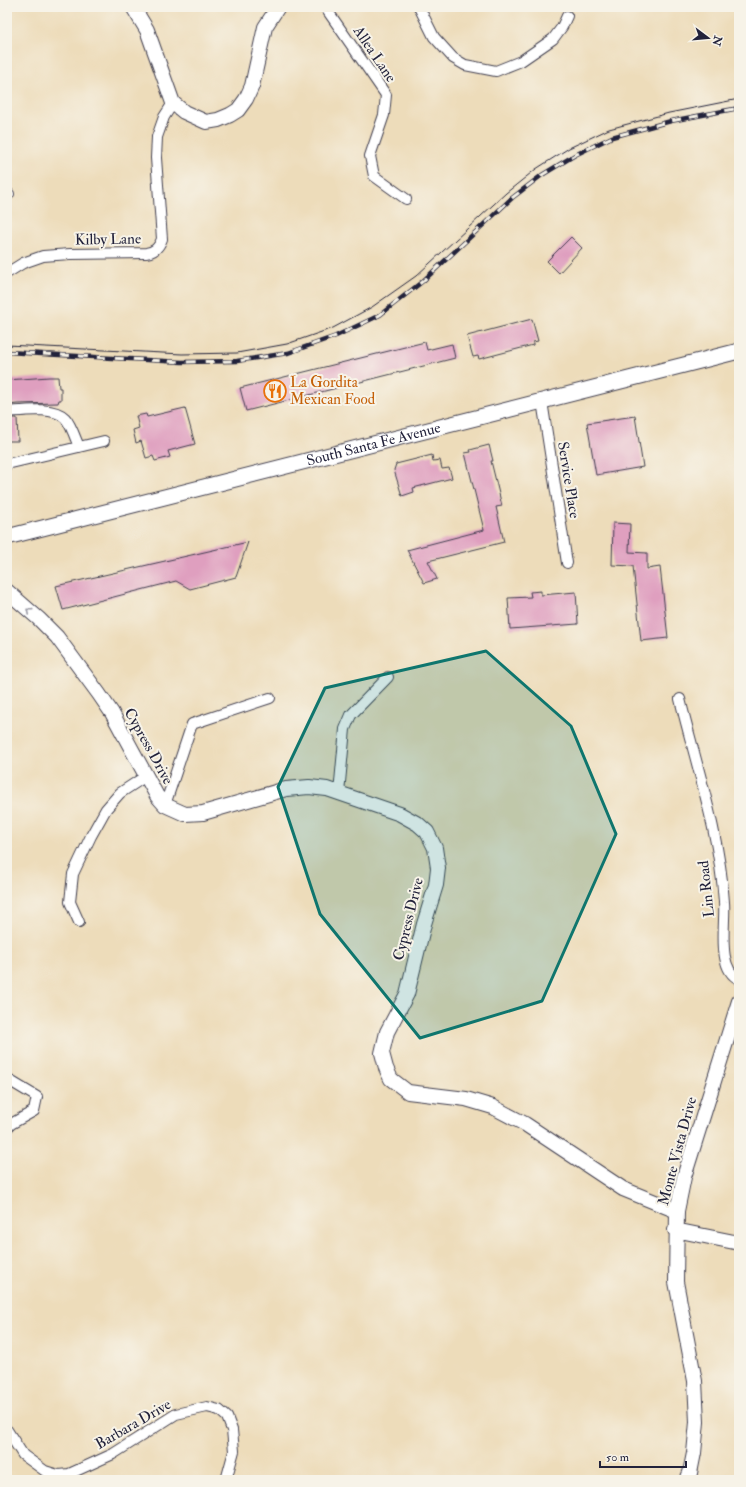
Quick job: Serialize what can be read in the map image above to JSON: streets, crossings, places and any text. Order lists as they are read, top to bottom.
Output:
{
  "streets": {
    "main road": ["South Santa Fe Avenue"],
    "street": [
      "Allea Lane",
      "Kilby Lane",
      "Service Place",
      "Cypress Drive",
      "Lin Road",
      "Monte Vista Drive",
      "Barbara Drive"
    ]
  },
  "crossings": [
    ["South Santa Fe Avenue", "Service Place"],
    ["Cypress Drive", "Monte Vista Drive"]
  ],
  "places": {
    "restaurant": ["La Gordita Mexican Food"]
  },
  "scale_bar": "50 m",
  "north": "right"
}
